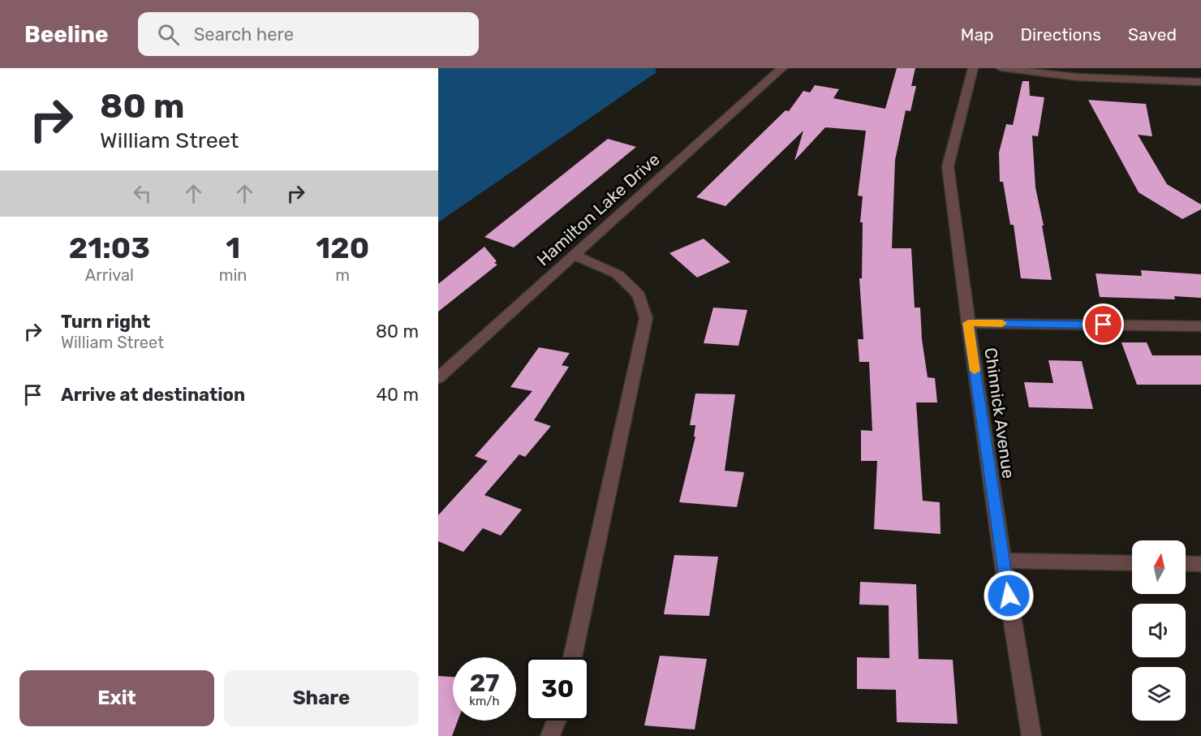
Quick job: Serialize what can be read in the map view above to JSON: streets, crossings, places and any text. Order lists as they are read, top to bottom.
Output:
{
  "streets": {
    "street": ["Hamilton Lake Drive", "Chinnick Avenue"]
  },
  "north": "top",
  "page": {
    "header": "Beeline",
    "search": "Search here",
    "nav": ["Map", "Directions", "Saved"],
    "turn": ["80 m", "William Street"],
    "eta": [
      "21:03",
      "Arrival",
      "1",
      "min",
      "120",
      "m"
    ],
    "list": [
      {
        "name": "Turn right",
        "note": "William Street",
        "value": "80 m"
      },
      {
        "name": "Arrive at destination",
        "value": "40 m"
      }
    ],
    "speed": "27 km/h",
    "limit": "30",
    "buttons": ["Exit", "Share"]
  }
}
